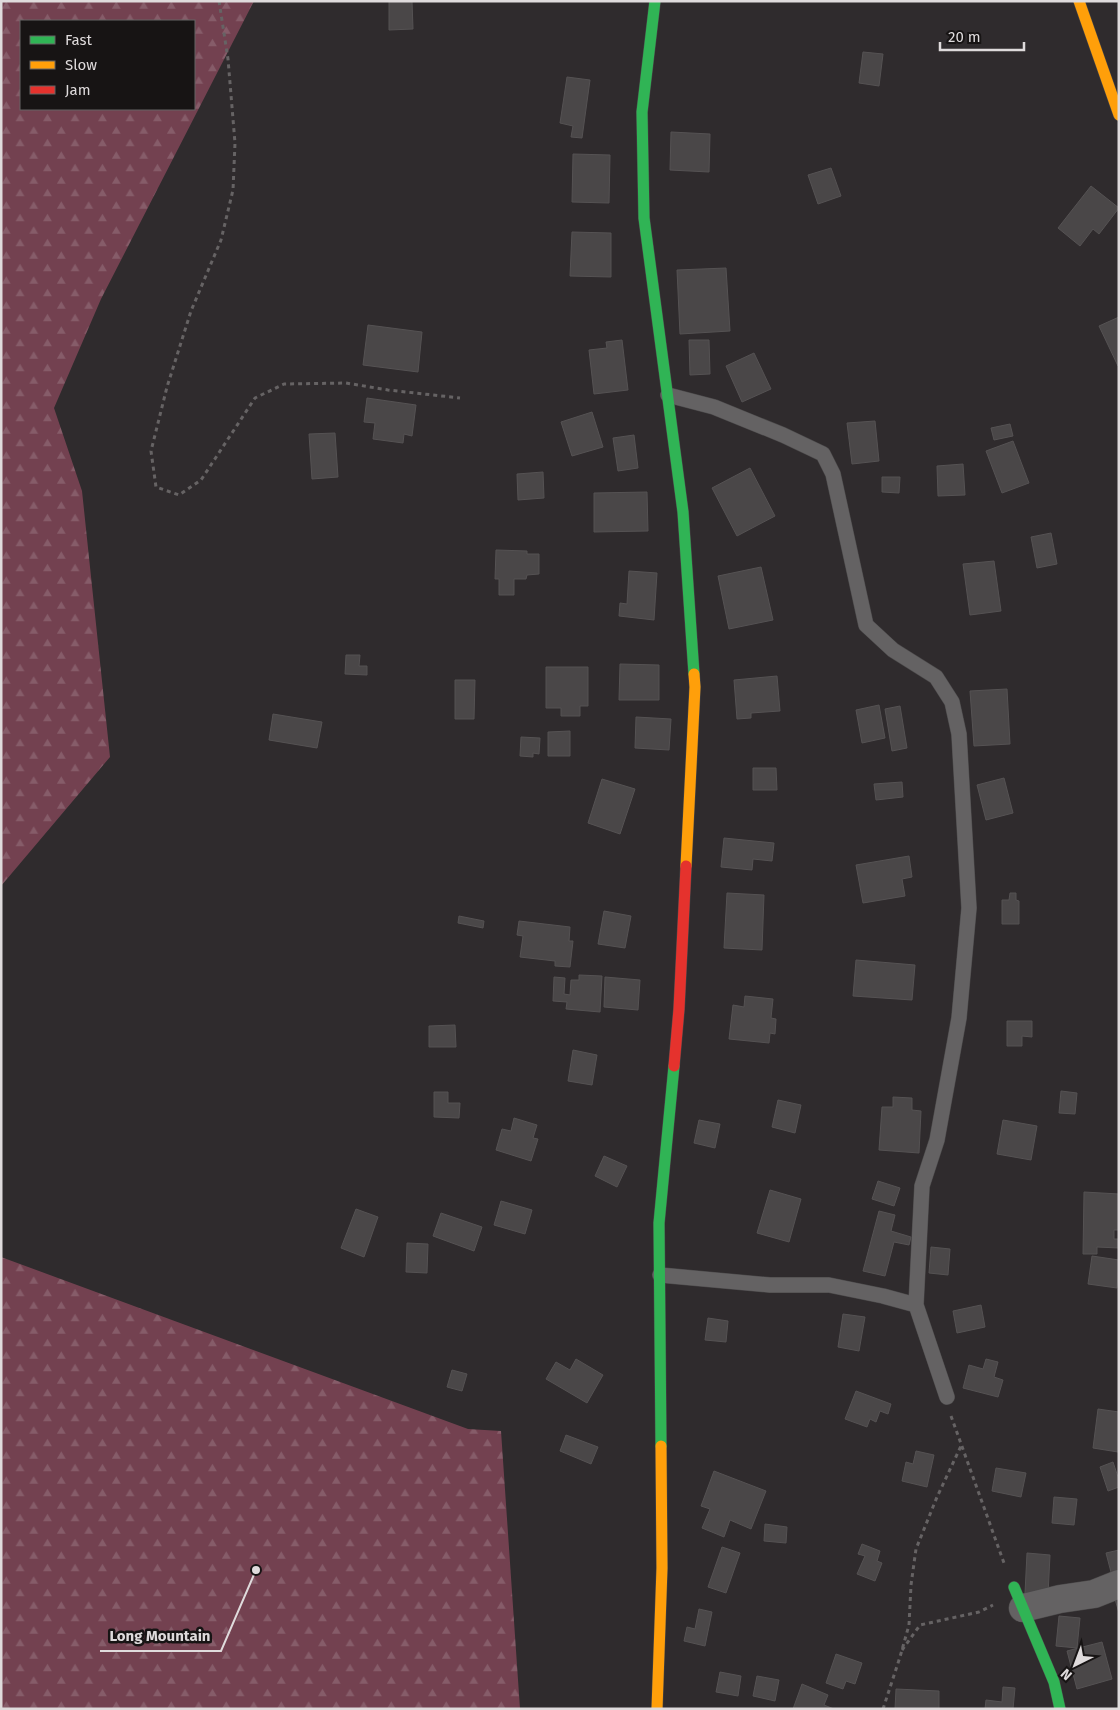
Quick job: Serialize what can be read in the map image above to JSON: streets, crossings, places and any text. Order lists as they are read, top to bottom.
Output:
{
  "places": ["Long Mountain"],
  "legend": ["Fast", "Slow", "Jam"],
  "scale_bar": "20 m",
  "north": "bottom left"
}
